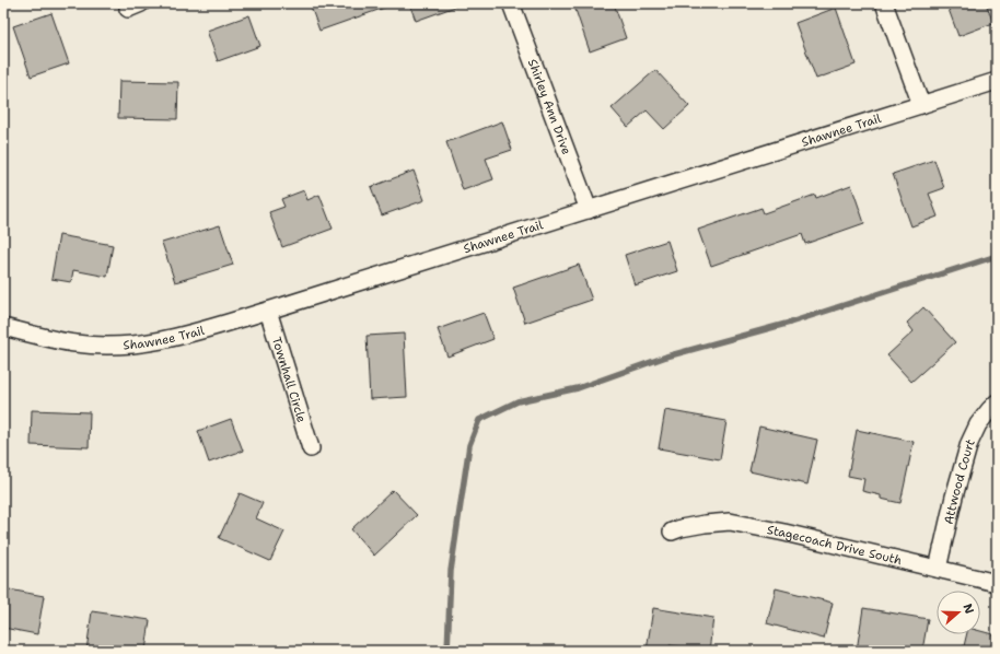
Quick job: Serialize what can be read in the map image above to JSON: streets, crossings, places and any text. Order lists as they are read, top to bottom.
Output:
{
  "streets": {
    "street": [
      "Shirley Ann Drive",
      "Shawnee Trail",
      "Townhall Circle",
      "Attwood Court",
      "Stagecoach Drive South"
    ]
  },
  "crossings": [
    ["Shirley Ann Drive", "Shawnee Trail"],
    ["Shawnee Trail", "Townhall Circle"],
    ["Attwood Court", "Stagecoach Drive South"]
  ],
  "north": "right"
}
